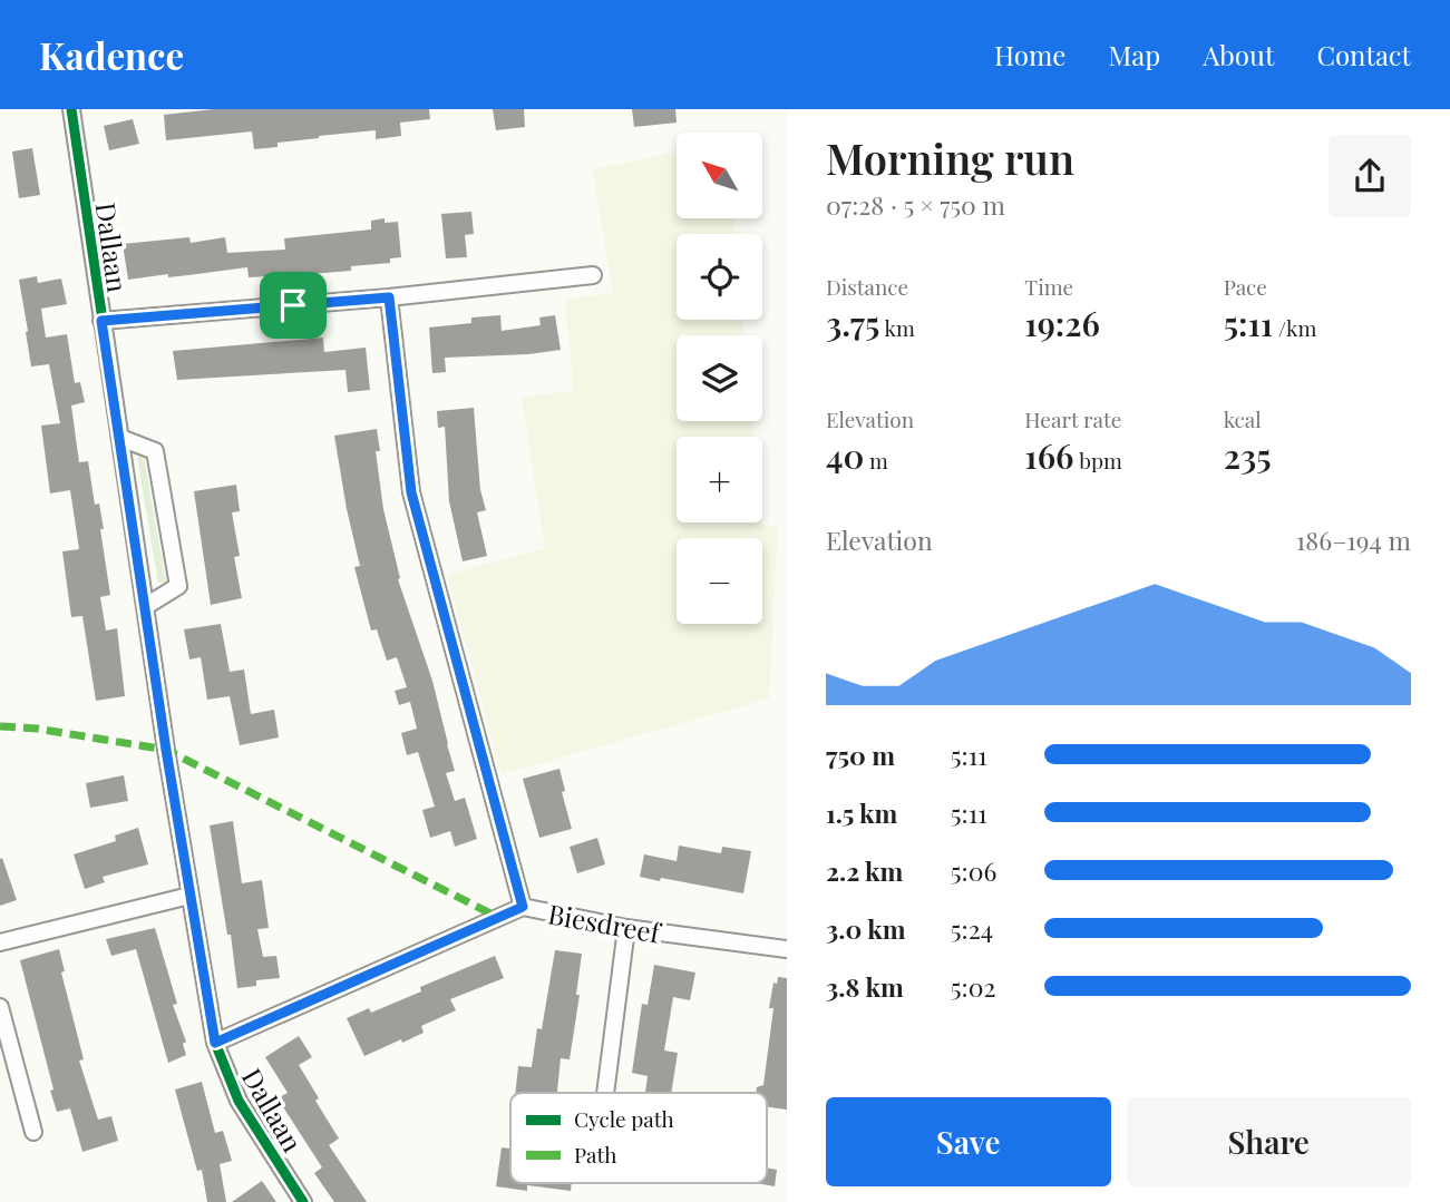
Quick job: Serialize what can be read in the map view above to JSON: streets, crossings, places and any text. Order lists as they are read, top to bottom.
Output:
{
  "streets": {
    "street": ["Dallaan", "Biesdreef"]
  },
  "crossings": [
    ["Dallaan", "Biesdreef"]
  ],
  "legend": ["Cycle path", "Path"],
  "north": "top left",
  "page": {
    "header": "Kadence",
    "nav": [
      "Home",
      "Map",
      "About",
      "Contact"
    ],
    "heading": ["Morning run", "07:28 · 5 × 750 m"],
    "map_buttons": ["+", "−"],
    "stats": [
      ["Distance", "3.75 km"],
      ["Time", "19:26"],
      ["Pace", "5:11 /km"],
      ["Elevation", "40 m"],
      ["Heart rate", "166 bpm"],
      ["kcal", "235"]
    ],
    "chart": ["Elevation", "186–194 m"],
    "list": [
      {
        "name": "750 m",
        "note": "5:11"
      },
      {
        "name": "1.5 km",
        "note": "5:11"
      },
      {
        "name": "2.2 km",
        "note": "5:06"
      },
      {
        "name": "3.0 km",
        "note": "5:24"
      },
      {
        "name": "3.8 km",
        "note": "5:02"
      }
    ],
    "buttons": ["Save", "Share"]
  }
}
